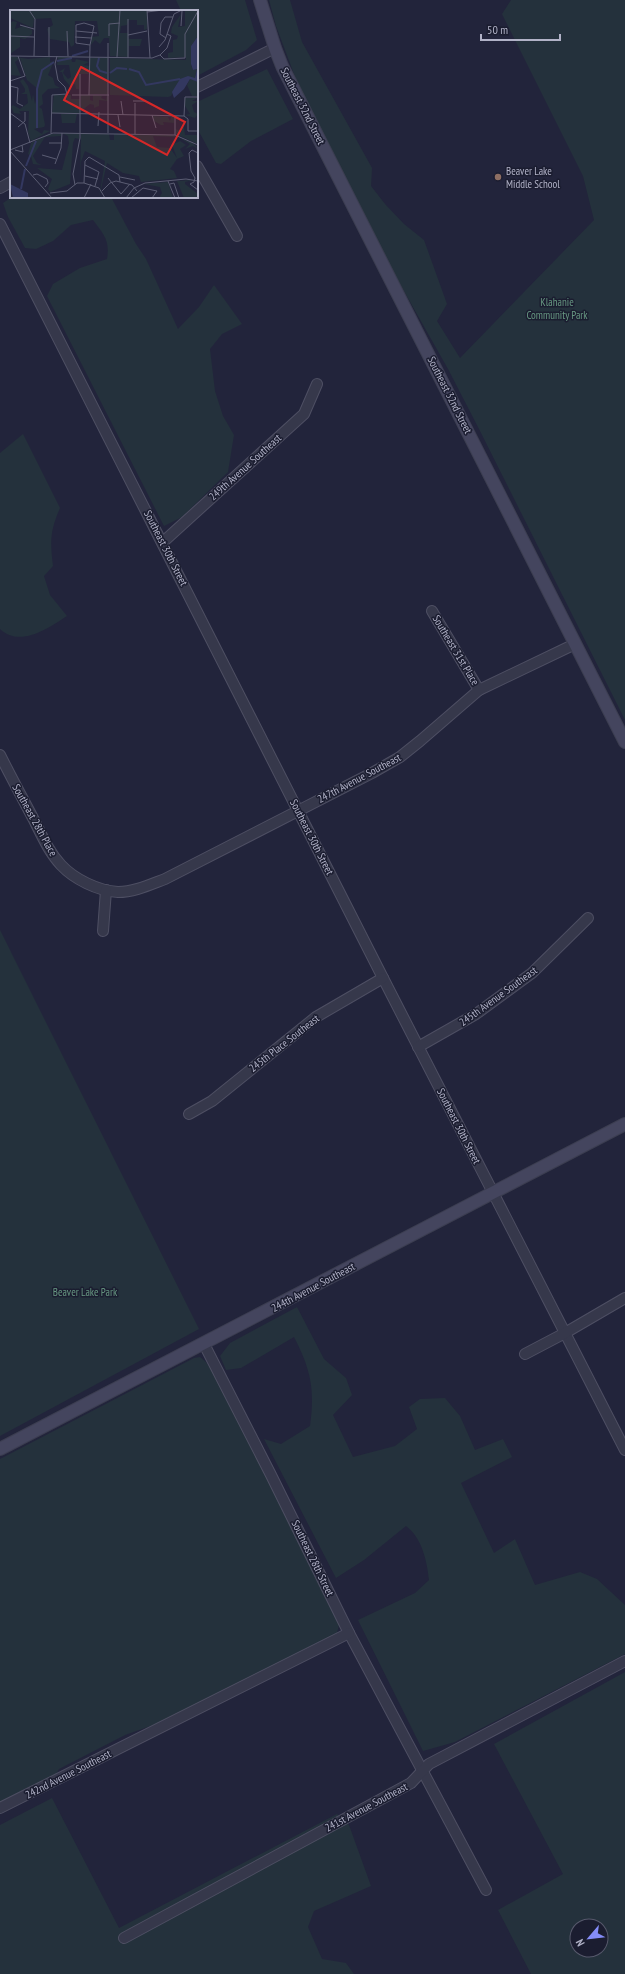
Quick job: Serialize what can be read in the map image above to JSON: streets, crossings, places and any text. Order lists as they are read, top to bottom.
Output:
{
  "streets": {
    "street": [
      "Southeast 32nd Street",
      "249th Avenue Southeast",
      "Southeast 30th Street",
      "Southeast 31st Place",
      "247th Avenue Southeast",
      "Southeast 28th Place",
      "245th Avenue Southeast",
      "245th Place Southeast",
      "244th Avenue Southeast",
      "Southeast 28th Street",
      "242nd Avenue Southeast",
      "241st Avenue Southeast"
    ]
  },
  "crossings": [
    ["Southeast 32nd Street", "247th Avenue Southeast"],
    ["249th Avenue Southeast", "Southeast 30th Street"],
    ["Southeast 30th Street", "247th Avenue Southeast"],
    ["Southeast 30th Street", "245th Avenue Southeast"],
    ["Southeast 30th Street", "245th Place Southeast"],
    ["Southeast 30th Street", "244th Avenue Southeast"],
    ["Southeast 31st Place", "247th Avenue Southeast"],
    ["247th Avenue Southeast", "Southeast 28th Place"],
    ["244th Avenue Southeast", "Southeast 28th Street"],
    ["Southeast 28th Street", "242nd Avenue Southeast"],
    ["Southeast 28th Street", "241st Avenue Southeast"]
  ],
  "parks": ["Klahanie Community Park", "Beaver Lake Park"],
  "places": ["Beaver Lake Middle School"],
  "scale_bar": "50 m",
  "north": "bottom left"
}
